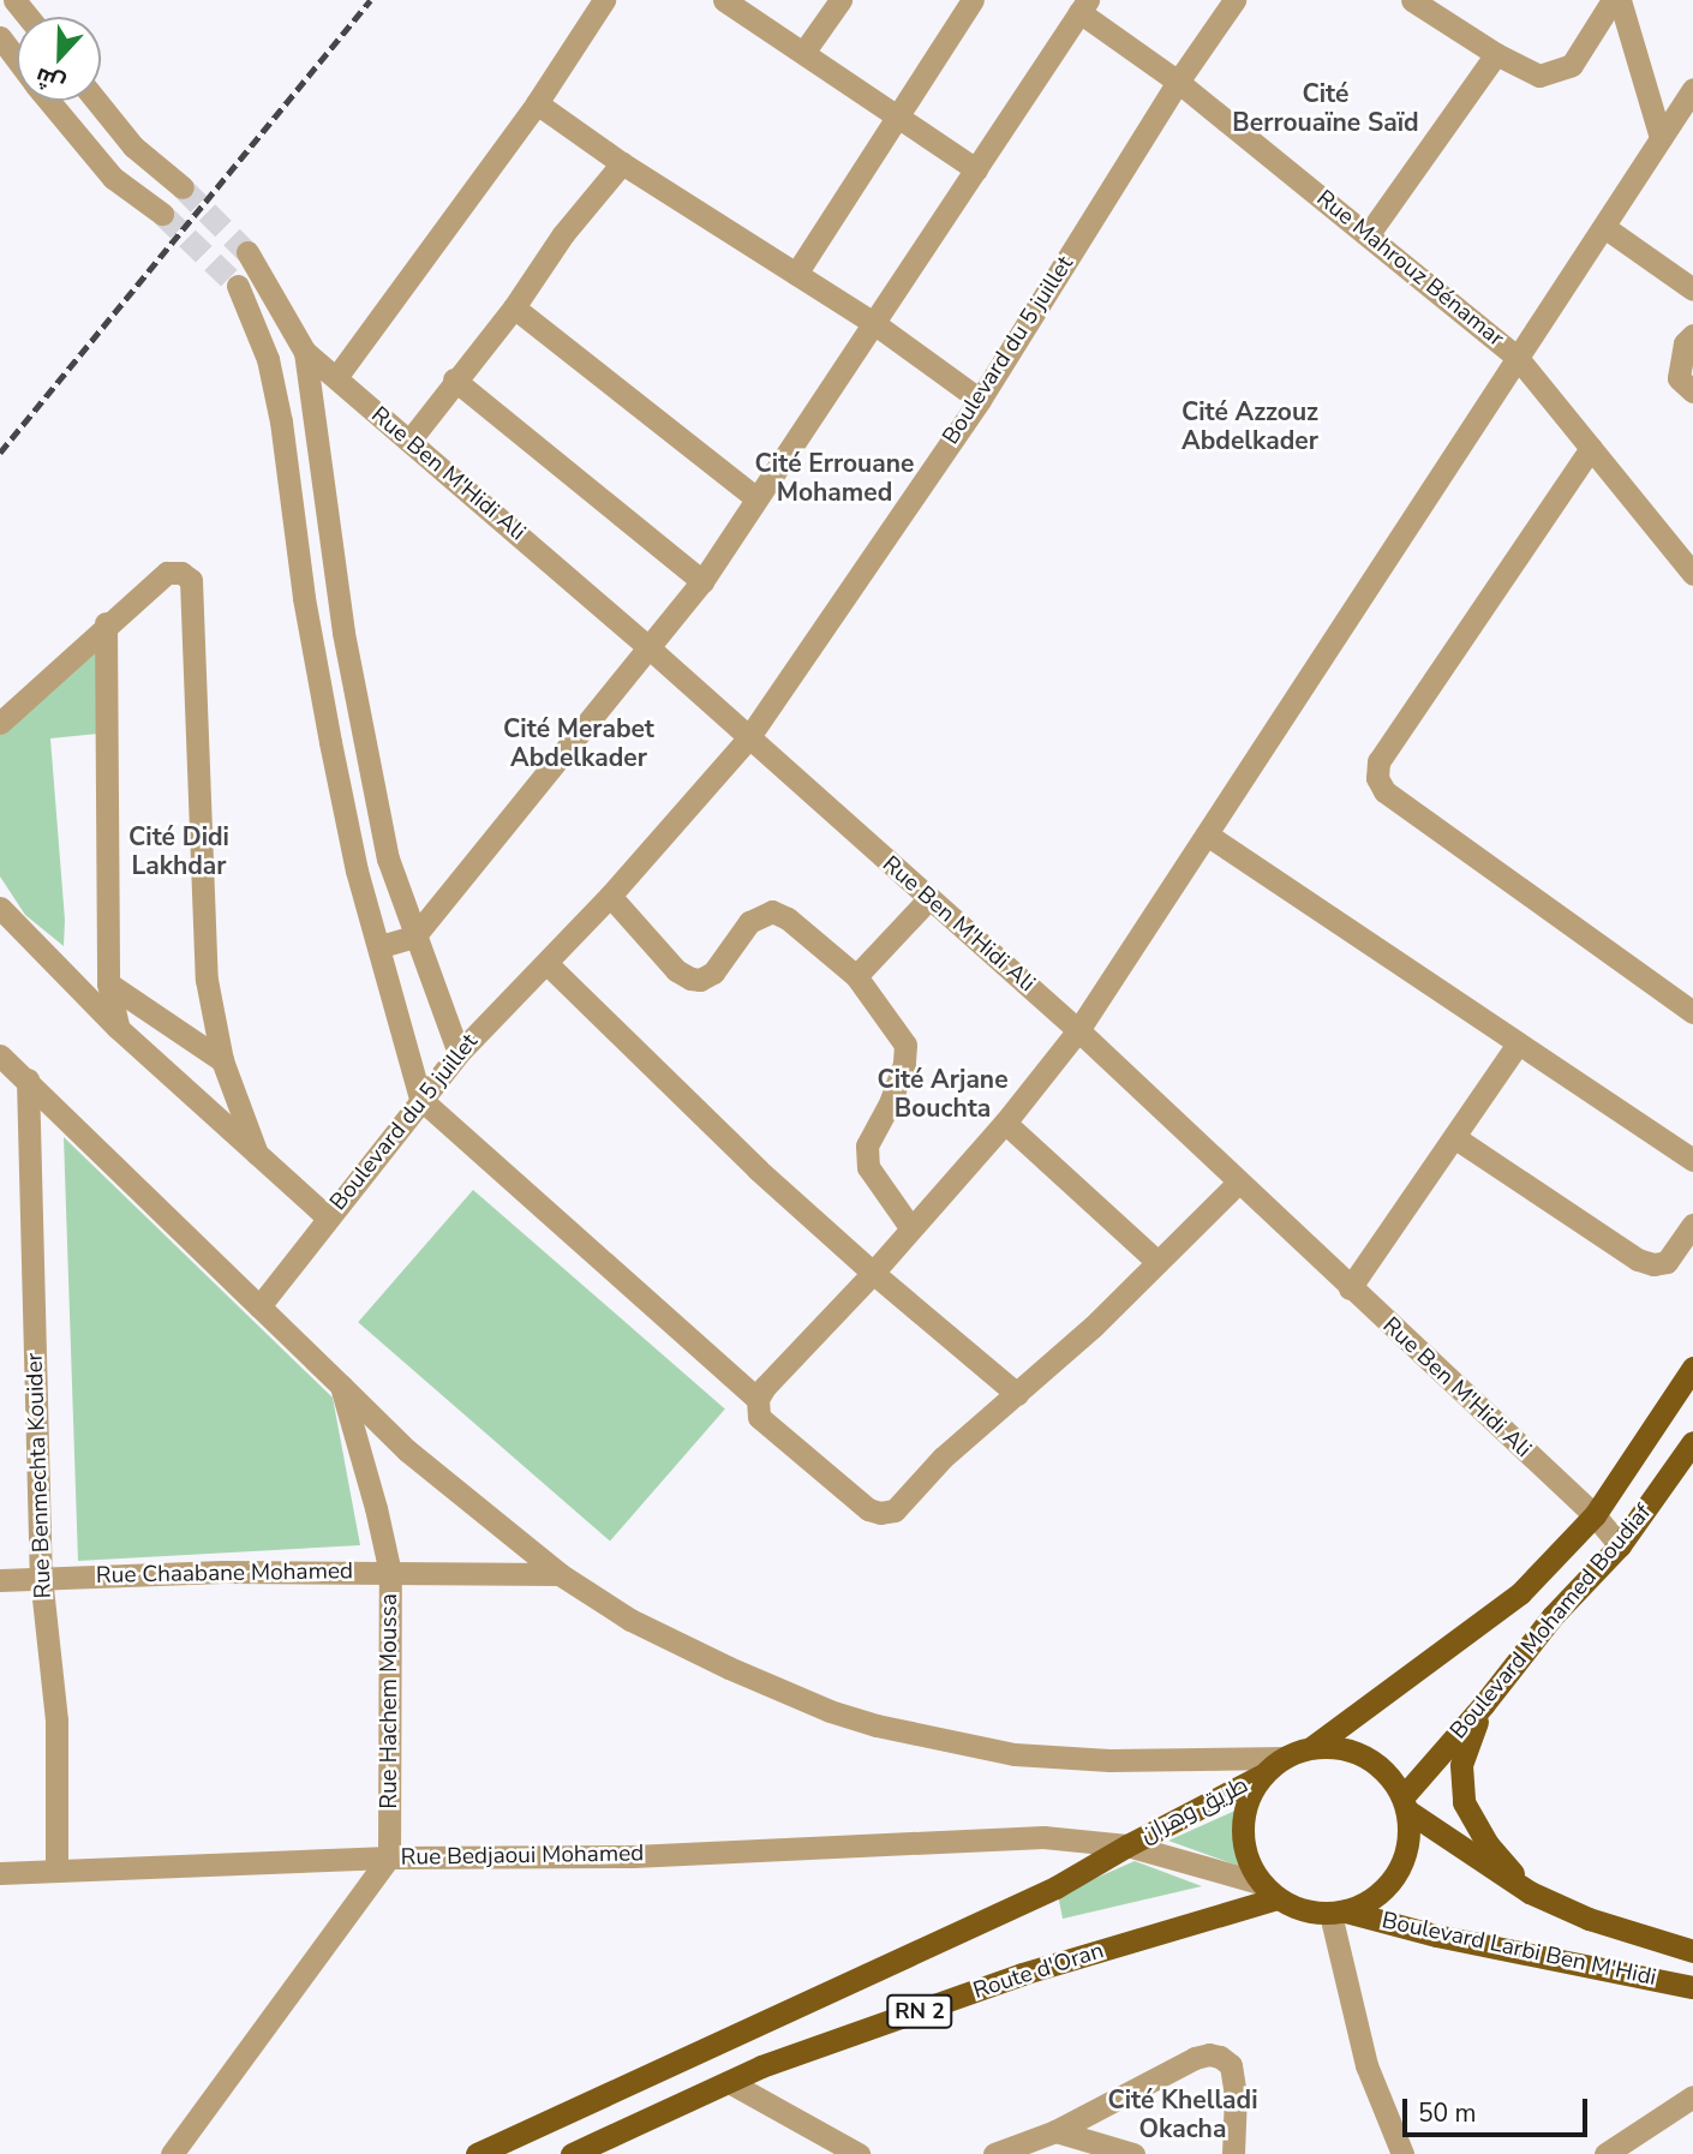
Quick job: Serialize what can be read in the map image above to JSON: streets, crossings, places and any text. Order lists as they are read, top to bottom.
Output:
{
  "streets": {
    "main road": [
      "Boulevard Mohamed Boudiaf",
      "طريق وهران",
      "Boulevard Larbi Ben M'Hidi",
      "Route d'Oran",
      "RN 2"
    ],
    "street": [
      "Rue Mahrouz Bénamar",
      "Boulevard du 5 juillet",
      "Rue Ben M'Hidi Ali",
      "Rue Benmechta Kouider",
      "Rue Chaabane Mohamed",
      "Rue Hachem Moussa",
      "Rue Bedjaoui Mohamed"
    ]
  },
  "crossings": [
    ["Rue Mahrouz Bénamar", "Boulevard du 5 juillet"],
    ["Boulevard du 5 juillet", "Rue Ben M'Hidi Ali"],
    ["Rue Ben M'Hidi Ali", "Boulevard Mohamed Boudiaf"],
    ["Rue Benmechta Kouider", "Rue Chaabane Mohamed"],
    ["Rue Benmechta Kouider", "Rue Bedjaoui Mohamed"],
    ["Rue Chaabane Mohamed", "Rue Hachem Moussa"],
    ["Boulevard Mohamed Boudiaf", "طريق وهران"],
    ["Boulevard Mohamed Boudiaf", "Rue Bedjaoui Mohamed"],
    ["Boulevard Mohamed Boudiaf", "Boulevard Larbi Ben M'Hidi"],
    ["Boulevard Mohamed Boudiaf", "Route d'Oran"],
    ["Rue Hachem Moussa", "Rue Bedjaoui Mohamed"],
    ["طريق وهران", "Rue Bedjaoui Mohamed"],
    ["طريق وهران", "Boulevard Larbi Ben M'Hidi"],
    ["طريق وهران", "Route d'Oran"],
    ["طريق وهران", "RN 2"],
    ["Rue Bedjaoui Mohamed", "Boulevard Larbi Ben M'Hidi"],
    ["Rue Bedjaoui Mohamed", "Route d'Oran"],
    ["Rue Bedjaoui Mohamed", "RN 2"],
    ["Boulevard Larbi Ben M'Hidi", "Route d'Oran"]
  ],
  "districts": [
    "Cité Berrouaïne Saïd",
    "Cité Azzouz Abdelkader",
    "Cité Errouane Mohamed",
    "Cité Merabet Abdelkader",
    "Cité Didi Lakhdar",
    "Cité Arjane Bouchta",
    "Cité Khelladi Okacha"
  ],
  "scale_bar": "50 m",
  "north": "bottom"
}
